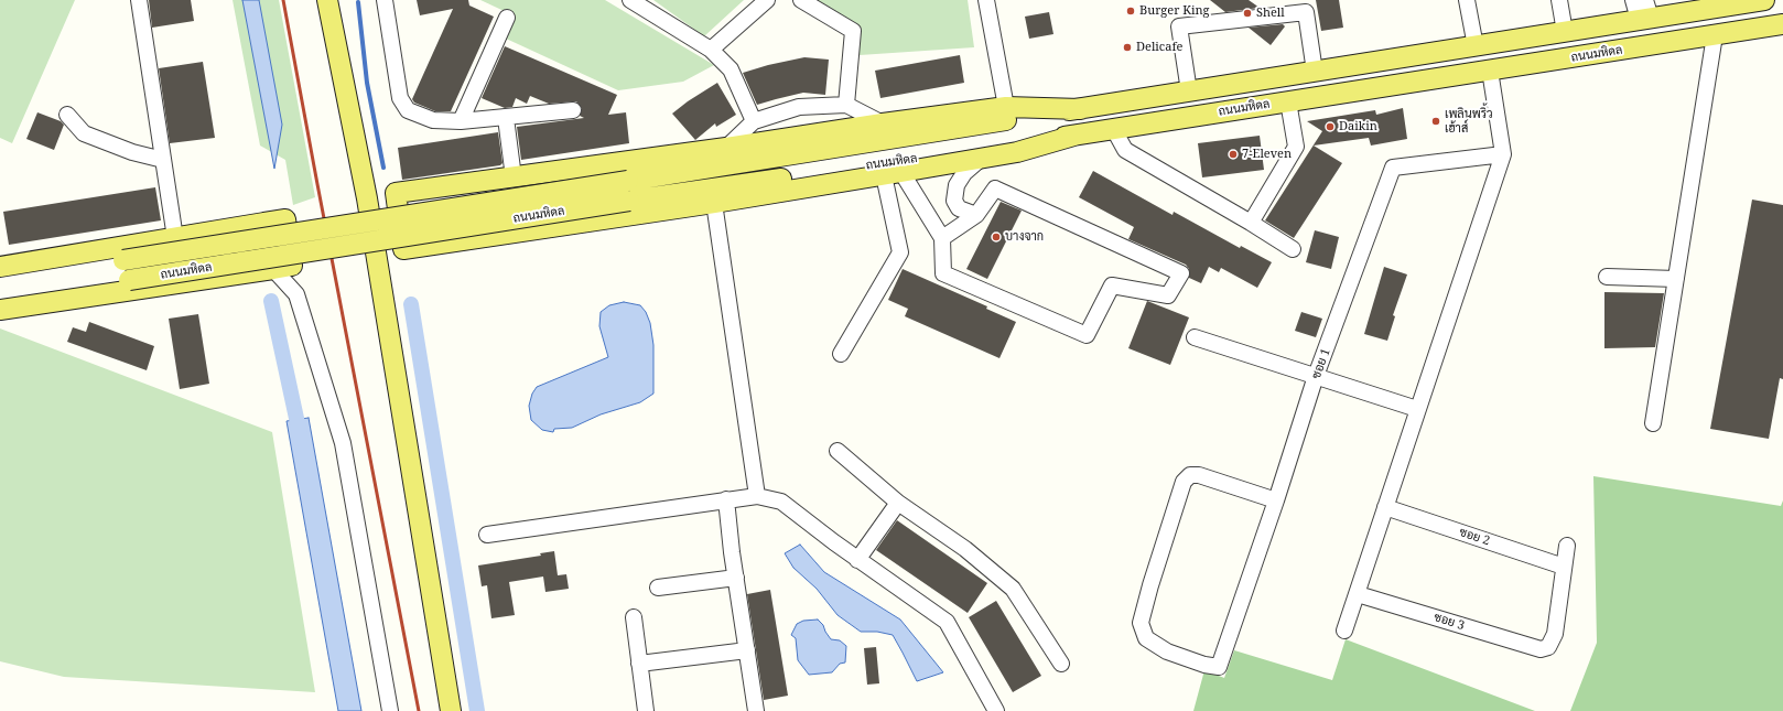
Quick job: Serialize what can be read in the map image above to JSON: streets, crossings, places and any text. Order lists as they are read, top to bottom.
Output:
{
  "streets": {
    "main road": ["ถนนมหิดล"],
    "street": ["ซอย 1", "ซอย 2", "ซอย 3"]
  },
  "crossings": [
    ["ซอย 2", "ซอย 3"]
  ],
  "places": [
    "Burger King",
    "Shell",
    "Delicafe",
    "เพลินพริ้ว เฮ้าส์",
    "Daikin",
    "7-Eleven",
    "บางจาก"
  ]
}
